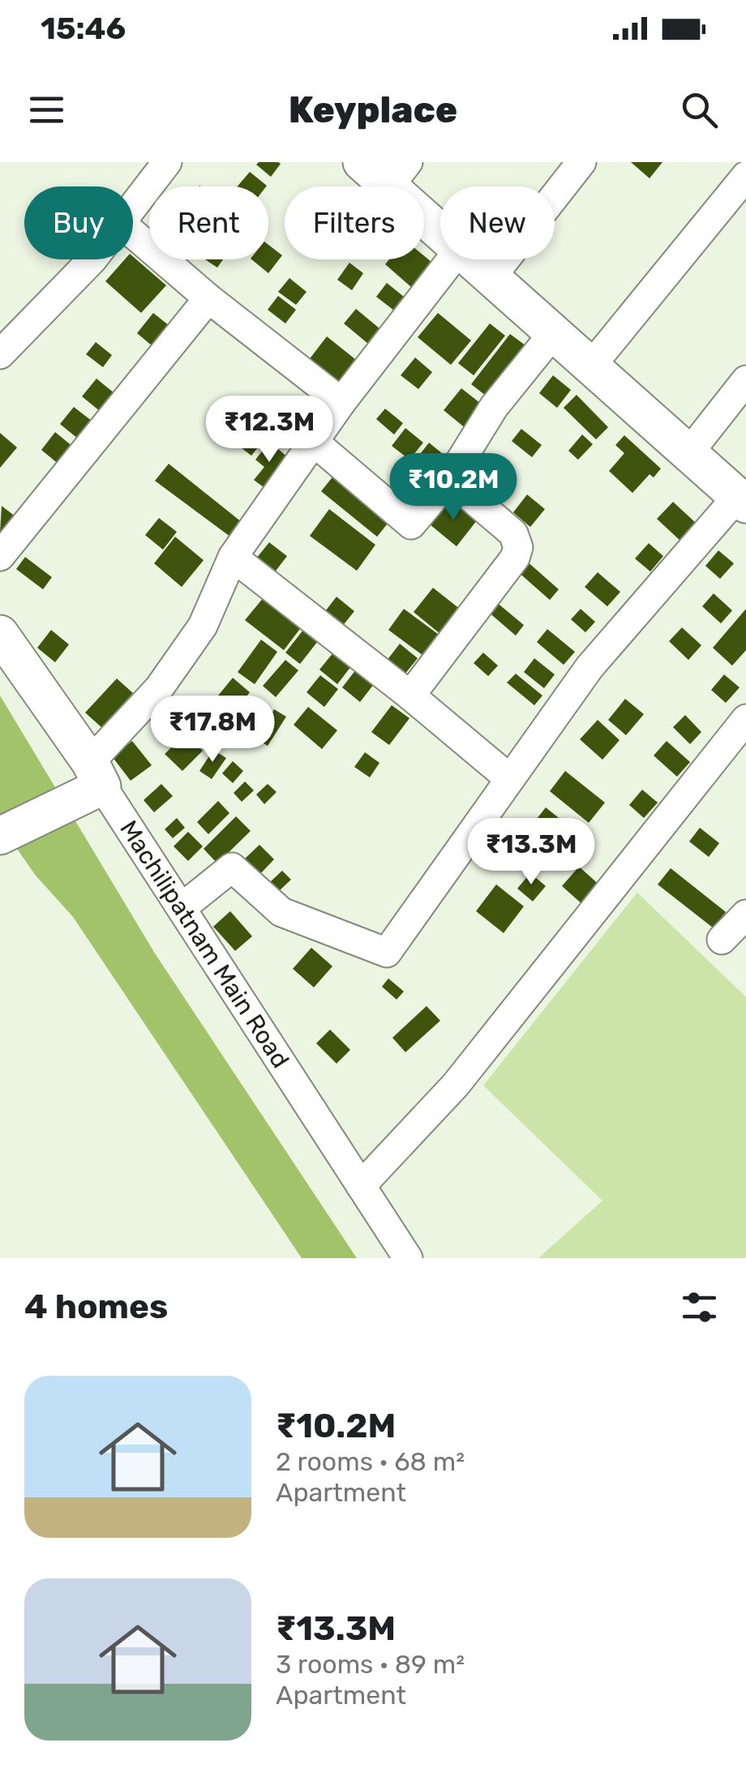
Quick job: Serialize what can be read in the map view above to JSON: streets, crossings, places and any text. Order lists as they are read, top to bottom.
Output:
{
  "streets": {
    "main road": ["Machilipatnam Main Road"]
  },
  "page": {
    "status": "15:46",
    "header": "Keyplace",
    "chip": [
      "Buy",
      "Rent",
      "Filters",
      "New"
    ],
    "price": [
      "₹12.3M",
      "₹10.2M",
      "₹17.8M",
      "₹13.3M"
    ],
    "heading": "4 homes",
    "list": [
      {
        "name": "₹10.2M",
        "note": "2 rooms · 68 m² · Apartment"
      },
      {
        "name": "₹13.3M",
        "note": "3 rooms · 89 m² · Apartment"
      }
    ]
  }
}
